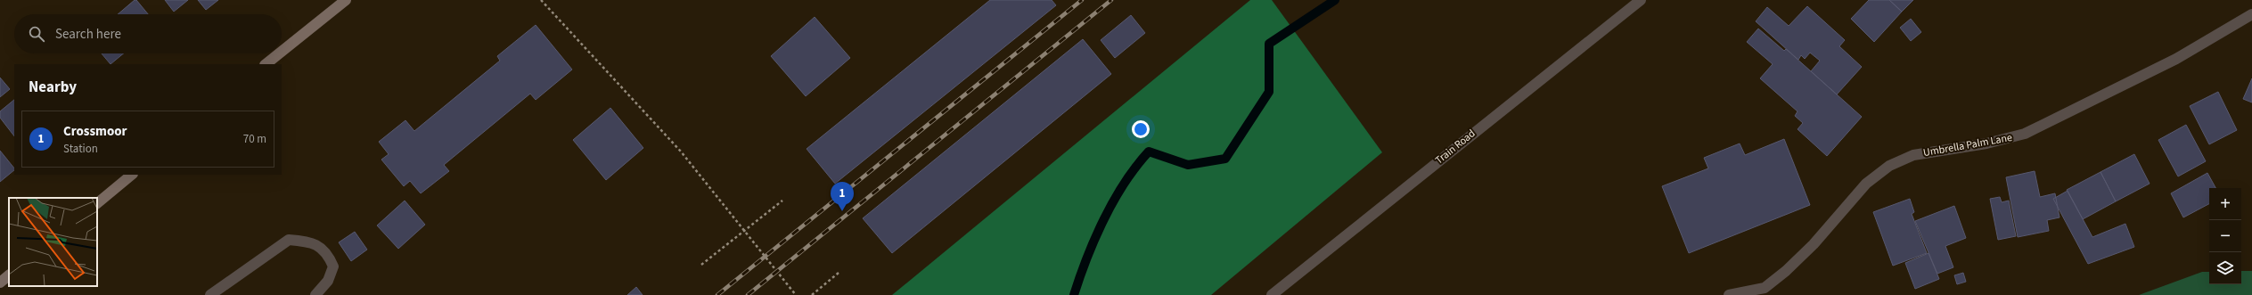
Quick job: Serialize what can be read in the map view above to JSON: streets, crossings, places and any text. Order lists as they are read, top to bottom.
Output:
{
  "streets": {
    "street": ["Umbrella Palm Lane", "Train Road"]
  },
  "page": {
    "search": "Search here",
    "heading": "Nearby",
    "list": [
      {
        "mark": "1",
        "name": "Crossmoor",
        "note": "Station",
        "value": "70 m"
      }
    ],
    "pins": "1",
    "map_buttons": ["+", "−"]
  }
}
